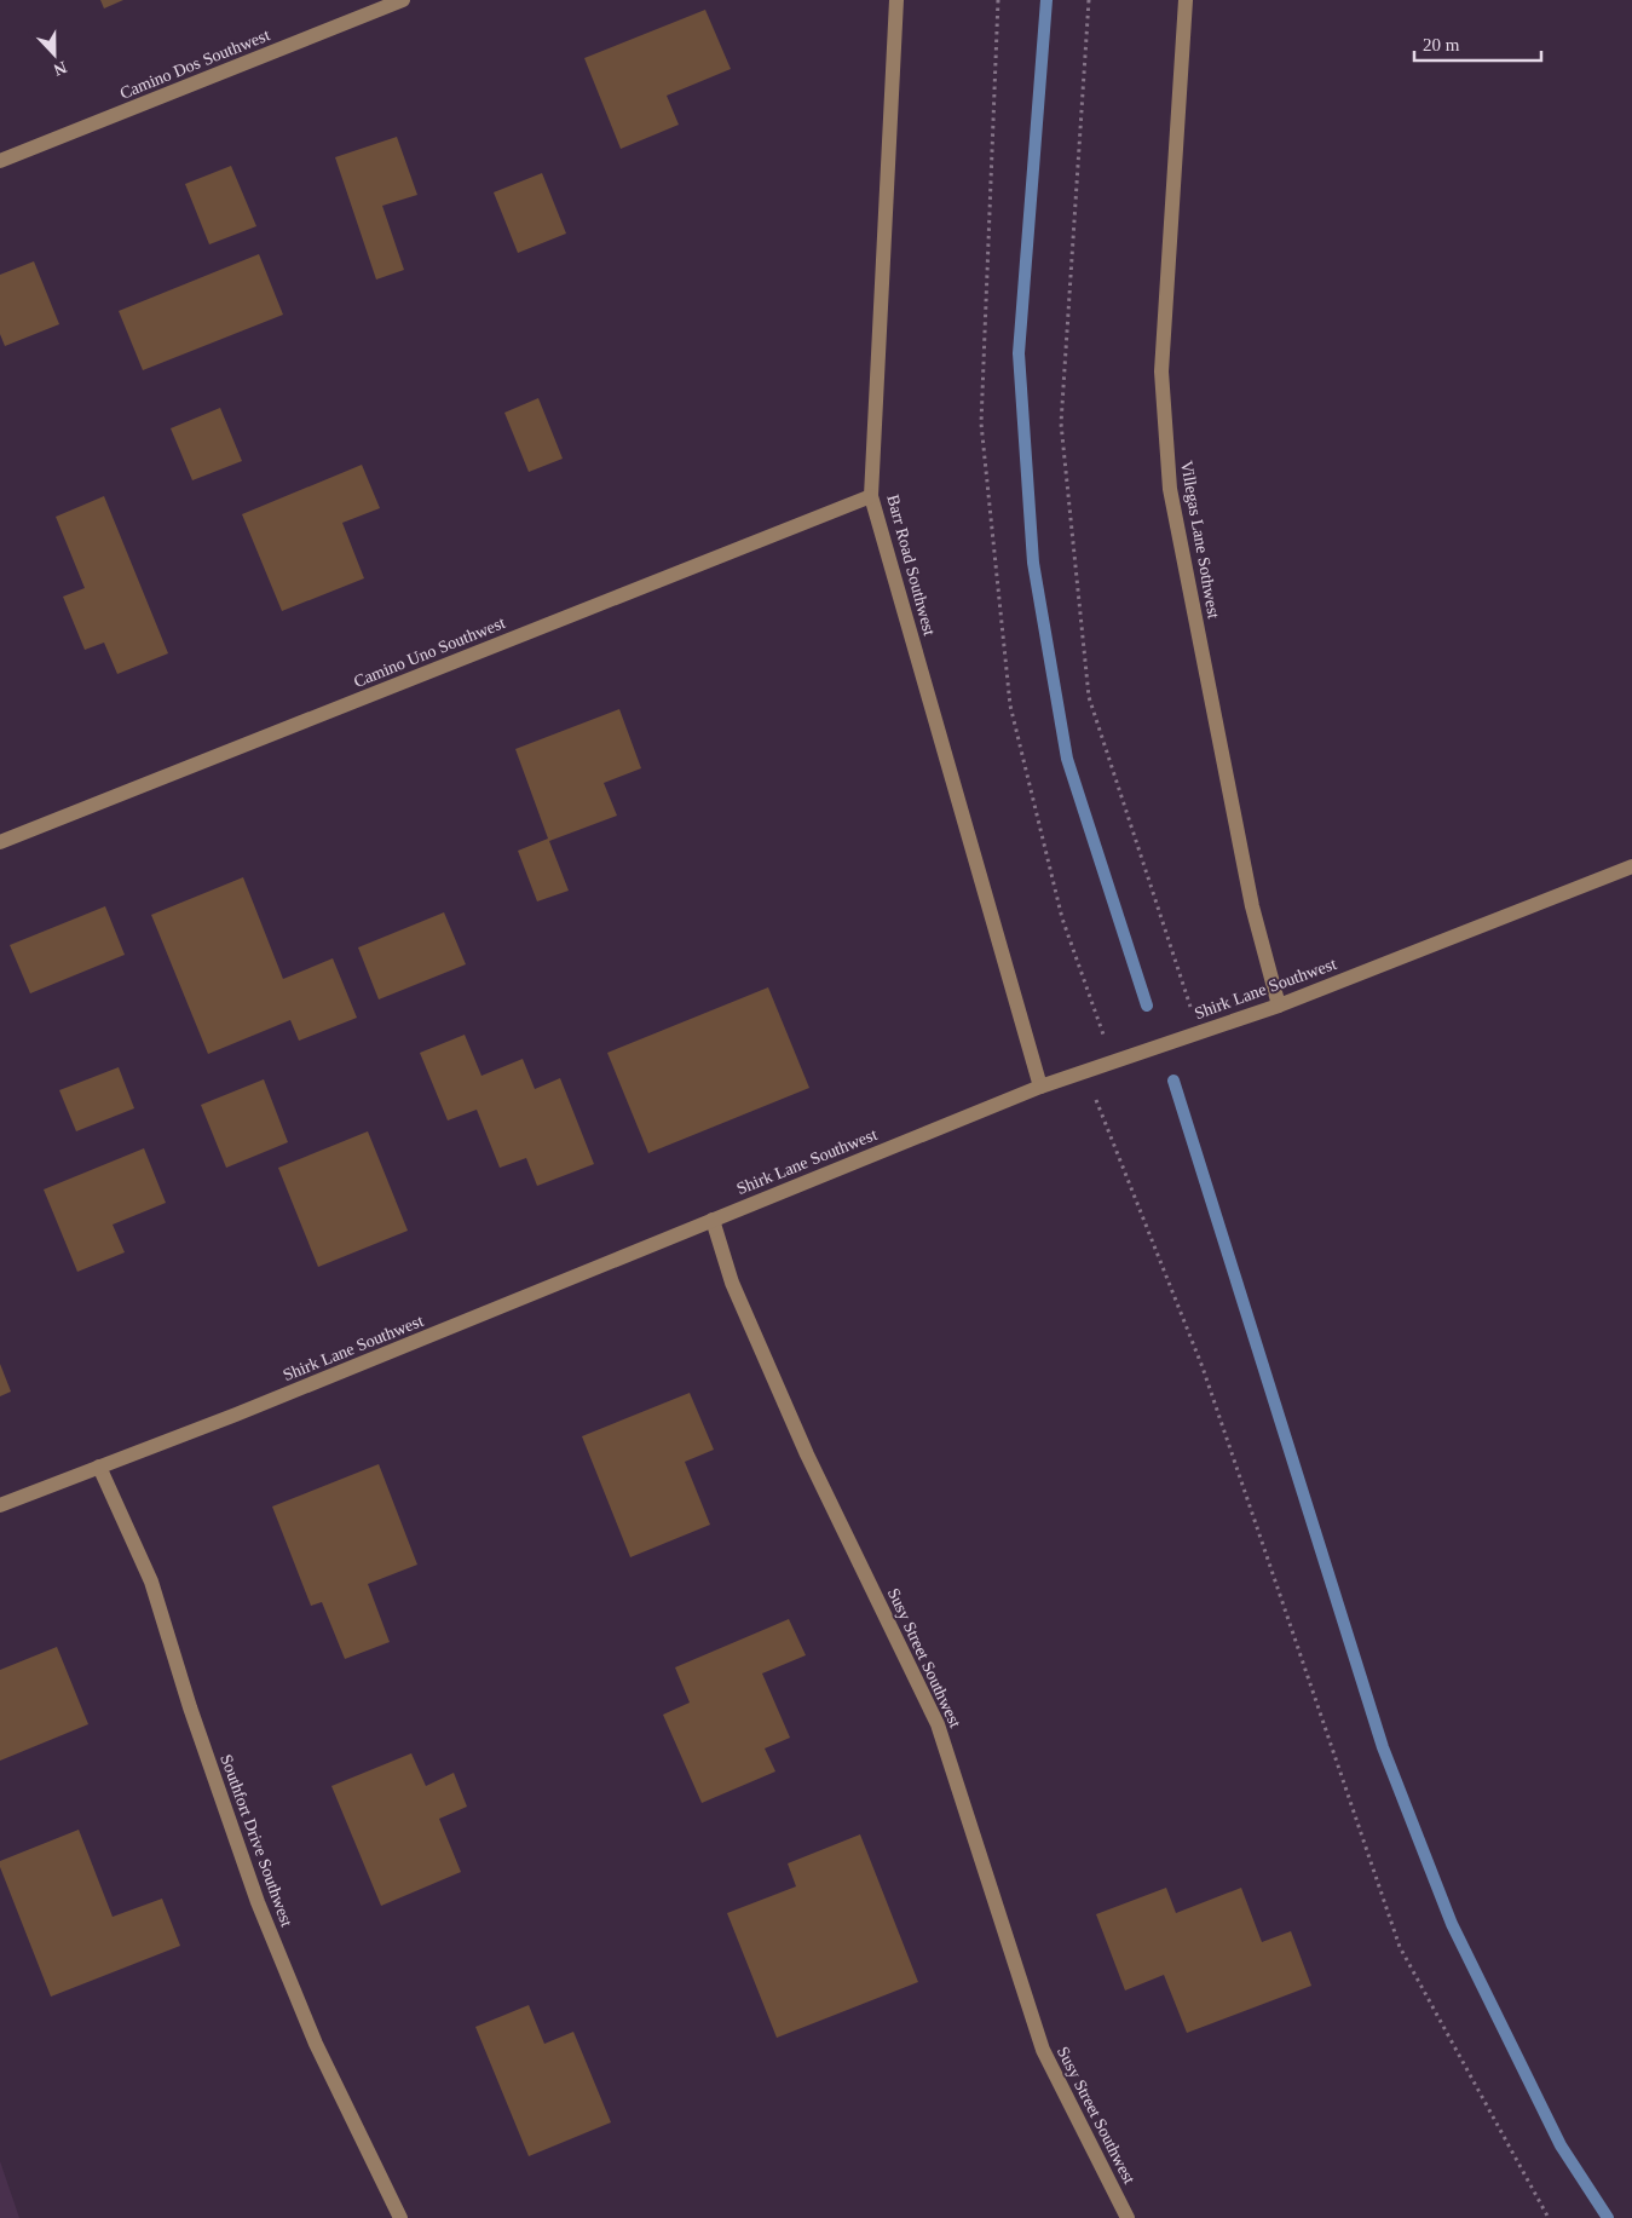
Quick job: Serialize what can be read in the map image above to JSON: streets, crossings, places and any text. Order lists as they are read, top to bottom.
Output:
{
  "streets": {
    "street": [
      "Camino Dos Southwest",
      "Villegas Lane Sothwest",
      "Barr Road Southwest",
      "Camino Uno Southwest",
      "Shirk Lane Southwest",
      "Susy Street Southwest",
      "Southfort Drive Southwest"
    ]
  },
  "crossings": [
    ["Villegas Lane Sothwest", "Shirk Lane Southwest"],
    ["Barr Road Southwest", "Camino Uno Southwest"],
    ["Barr Road Southwest", "Shirk Lane Southwest"],
    ["Shirk Lane Southwest", "Susy Street Southwest"],
    ["Shirk Lane Southwest", "Southfort Drive Southwest"]
  ],
  "scale_bar": "20 m",
  "north": "bottom"
}
